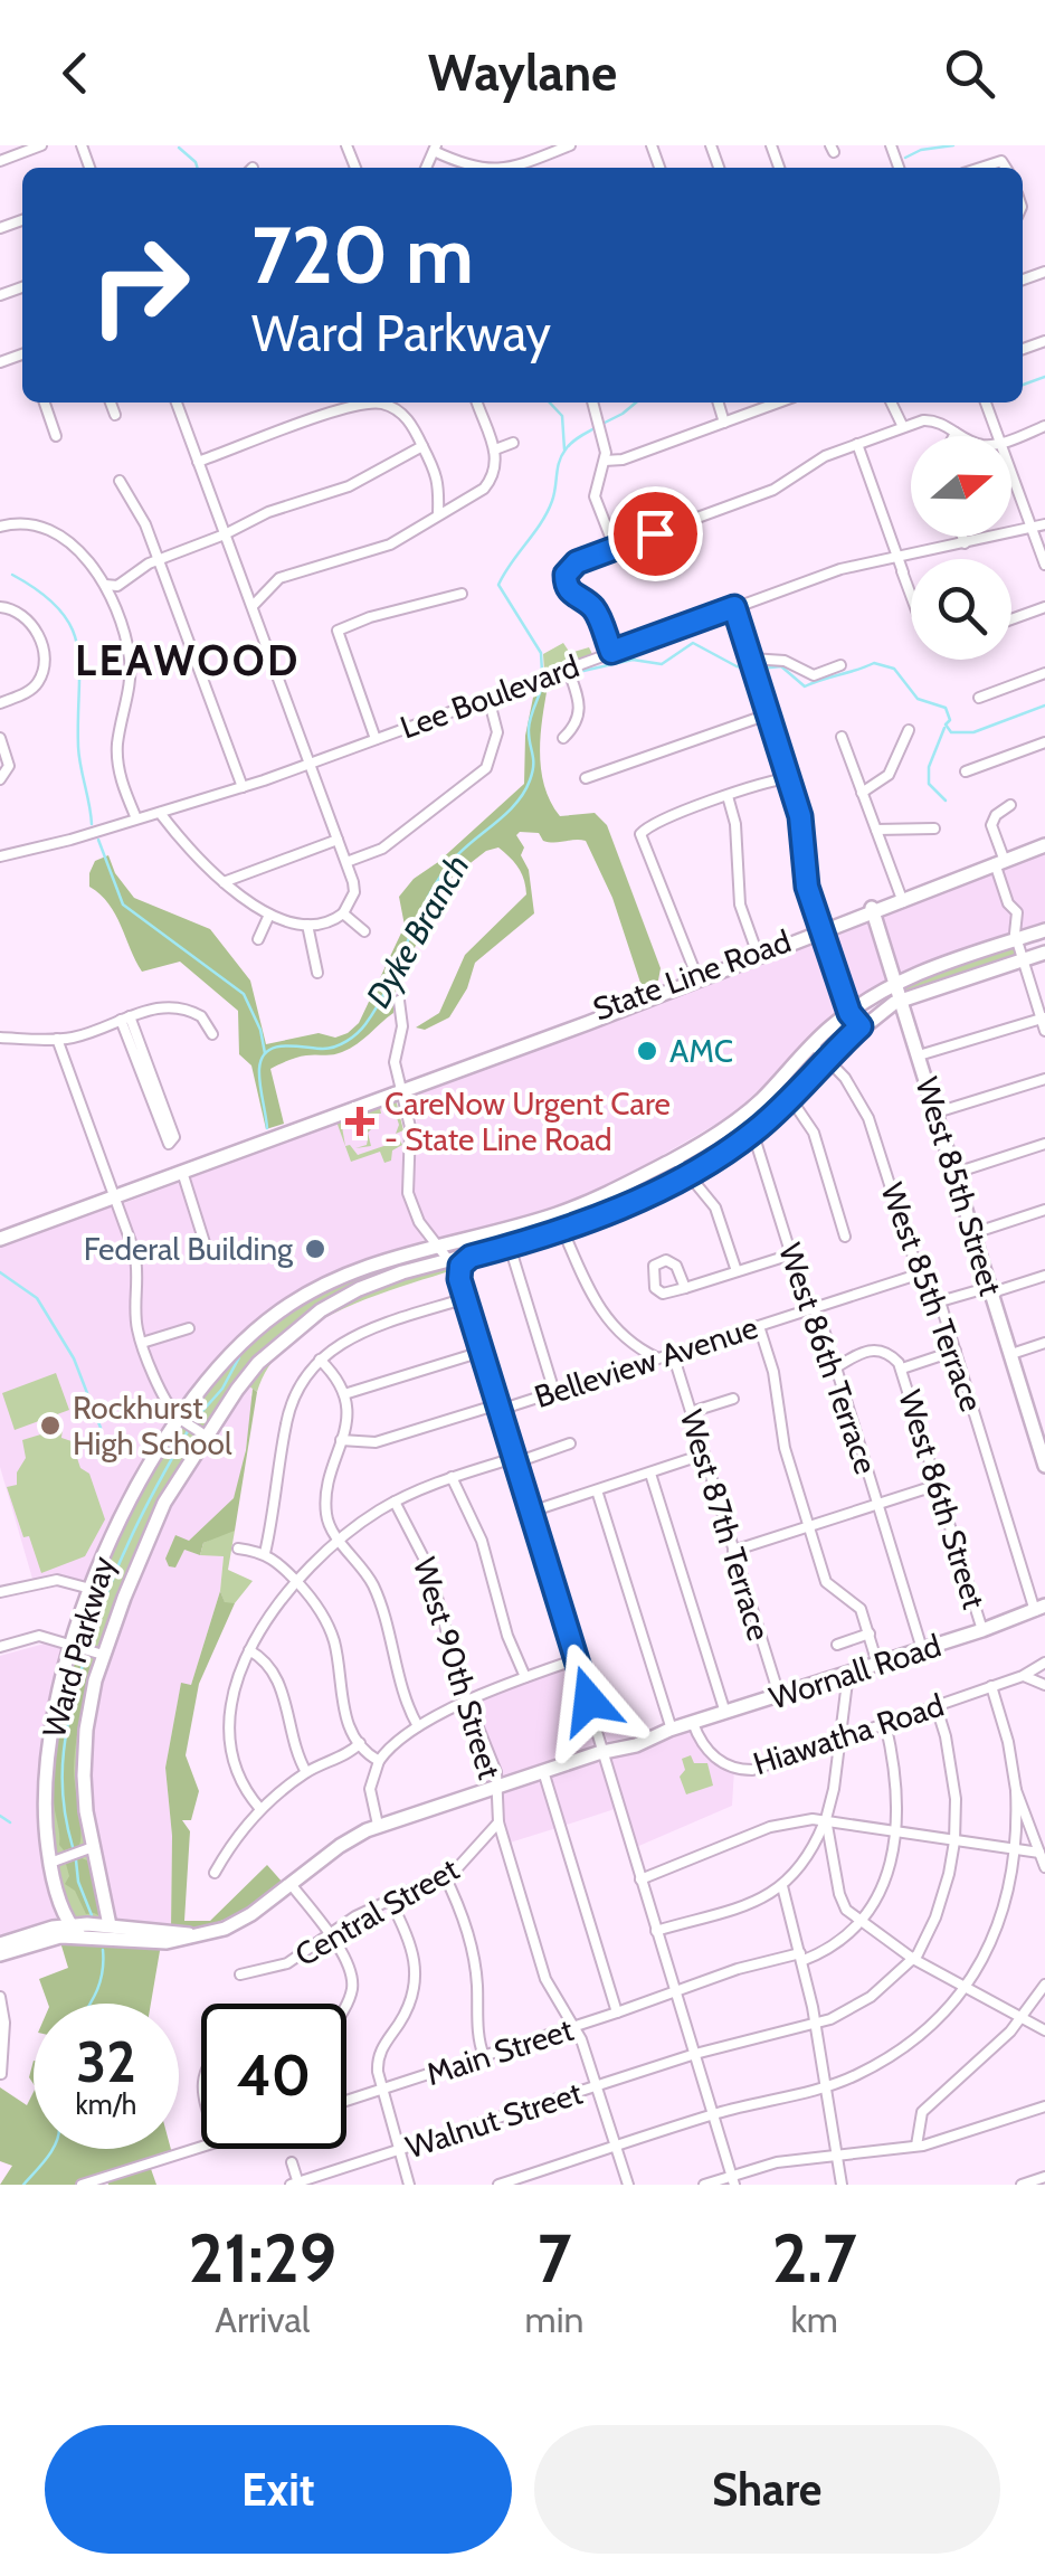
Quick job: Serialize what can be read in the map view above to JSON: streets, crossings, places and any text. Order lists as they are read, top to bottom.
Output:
{
  "streets": {
    "main road": [
      "State Line Road",
      "West 85th Street",
      "Ward Parkway",
      "Wornall Road"
    ],
    "street": [
      "Lee Boulevard",
      "West 85th Terrace",
      "West 86th Terrace",
      "Belleview Avenue",
      "West 86th Street",
      "West 87th Terrace",
      "West 90th Street",
      "Hiawatha Road",
      "Central Street",
      "Main Street",
      "Walnut Street"
    ]
  },
  "crossings": [
    ["State Line Road", "West 85th Street"],
    ["West 85th Street", "Ward Parkway"],
    ["West 85th Terrace", "Belleview Avenue"],
    ["West 85th Terrace", "Ward Parkway"],
    ["West 85th Terrace", "Wornall Road"],
    ["West 86th Terrace", "Belleview Avenue"],
    ["West 86th Terrace", "Ward Parkway"],
    ["West 86th Terrace", "Wornall Road"],
    ["Belleview Avenue", "West 87th Terrace"],
    ["West 86th Street", "Wornall Road"],
    ["West 87th Terrace", "Wornall Road"],
    ["Ward Parkway", "Wornall Road"],
    ["West 90th Street", "Wornall Road"],
    ["West 90th Street", "Central Street"],
    ["West 90th Street", "Main Street"],
    ["West 90th Street", "Walnut Street"],
    ["Wornall Road", "Hiawatha Road"]
  ],
  "districts": ["LEAWOOD"],
  "water": ["Dyke Branch"],
  "places": {
    "other": ["AMC", "Federal Building", "Rockhurst High School"],
    "health": ["CareNow Urgent Care - State Line Road"]
  },
  "north": "right",
  "page": {
    "header": "Waylane",
    "turn": ["720 m", "Ward Parkway"],
    "speed": "32 km/h",
    "limit": "40",
    "eta": [
      "21:29",
      "Arrival",
      "7",
      "min",
      "2.7",
      "km"
    ],
    "buttons": ["Exit", "Share"]
  }
}
